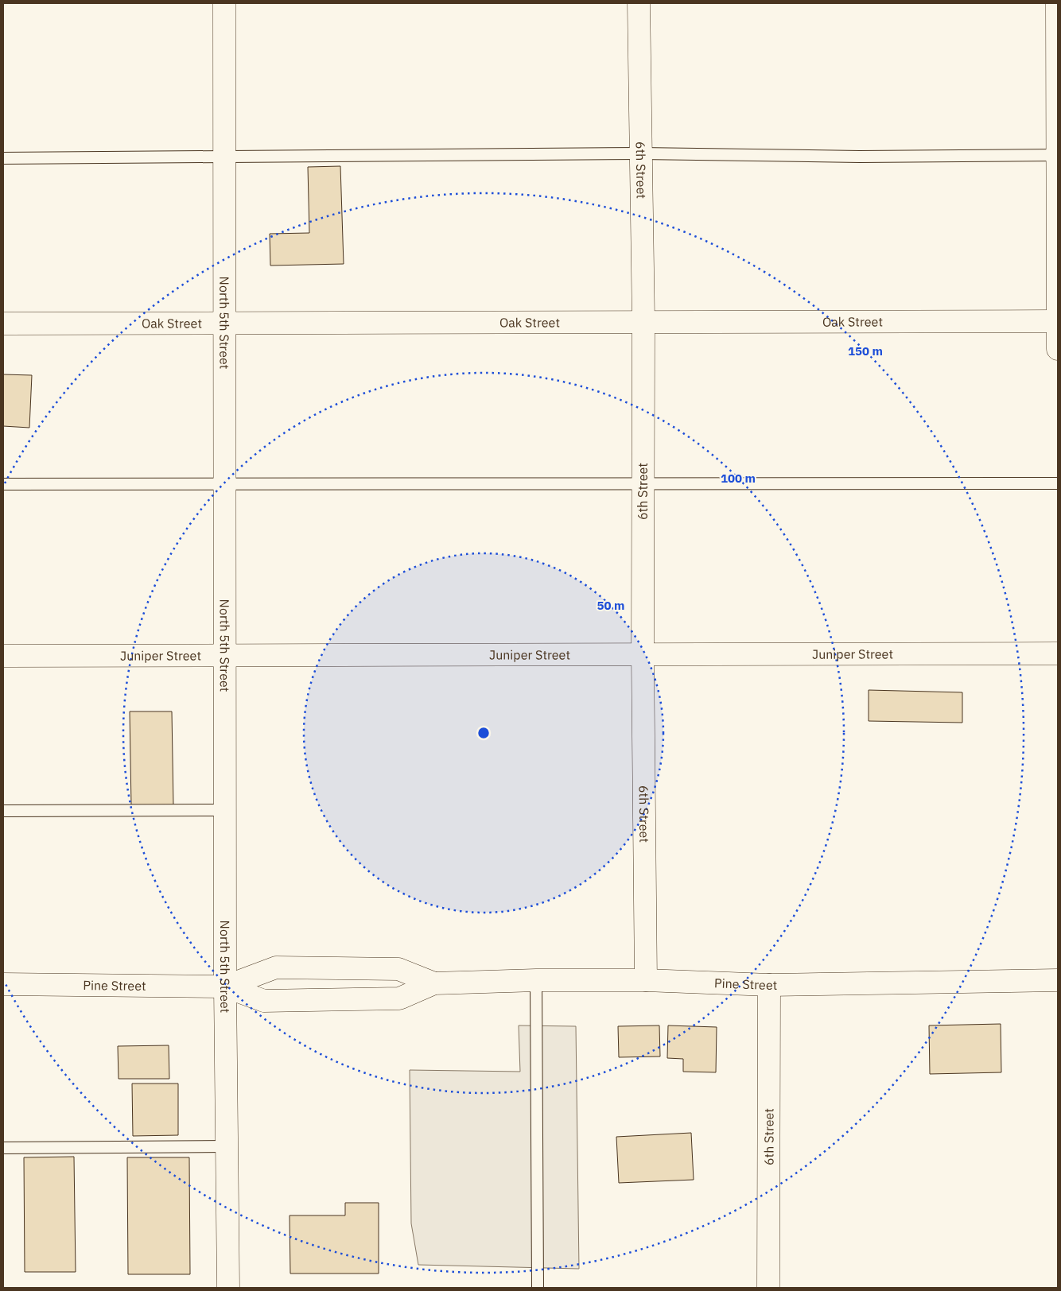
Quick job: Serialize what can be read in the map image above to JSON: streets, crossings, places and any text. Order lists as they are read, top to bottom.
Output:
{
  "streets": {
    "street": [
      "6th Street",
      "Oak Street",
      "North 5th Street",
      "Juniper Street",
      "Pine Street"
    ]
  },
  "crossings": [
    ["6th Street", "Oak Street"],
    ["6th Street", "Juniper Street"],
    ["6th Street", "Pine Street"],
    ["Oak Street", "North 5th Street"],
    ["North 5th Street", "Juniper Street"],
    ["North 5th Street", "Pine Street"]
  ],
  "rings": ["150 m", "100 m", "50 m"]
}
